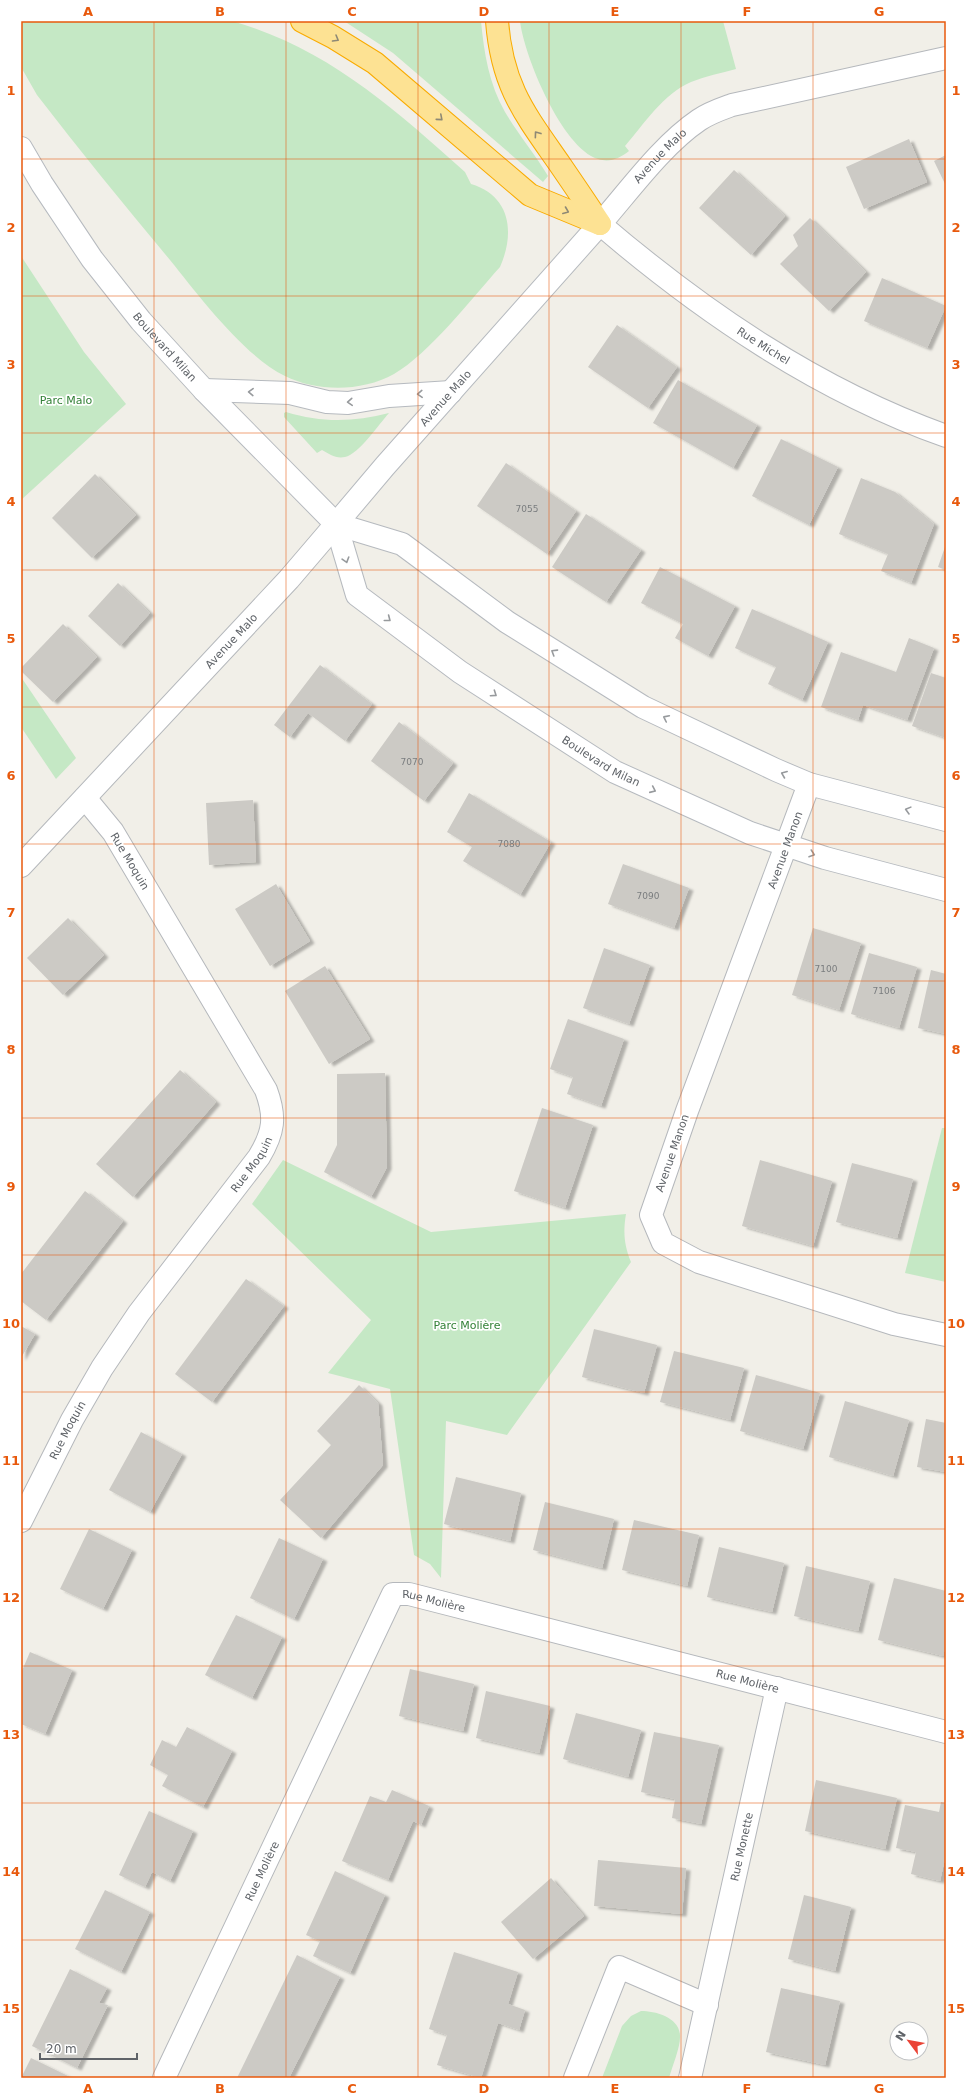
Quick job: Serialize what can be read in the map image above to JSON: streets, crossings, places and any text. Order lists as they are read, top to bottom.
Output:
{
  "streets": {
    "street": [
      "Avenue Malo",
      "Rue Michel",
      "Boulevard Milan",
      "Avenue Manon",
      "Rue Moquin",
      "Rue Molière",
      "Rue Monette"
    ]
  },
  "crossings": [
    ["Avenue Malo", "Rue Michel"],
    ["Avenue Malo", "Boulevard Milan"],
    ["Avenue Malo", "Rue Moquin"],
    ["Boulevard Milan", "Avenue Manon"],
    ["Rue Molière", "Rue Monette"]
  ],
  "parks": ["Parc Malo", "Parc Molière"],
  "house_numbers": [
    "7055",
    "7070",
    "7080",
    "7090",
    "7100",
    "7106"
  ],
  "scale_bar": "20 m",
  "north": "top left",
  "grid": {
    "columns": [
      "A",
      "B",
      "C",
      "D",
      "E",
      "F",
      "G"
    ],
    "rows": [
      "1",
      "2",
      "3",
      "4",
      "5",
      "6",
      "7",
      "8",
      "9",
      "10",
      "11",
      "12",
      "13",
      "14",
      "15"
    ]
  }
}
